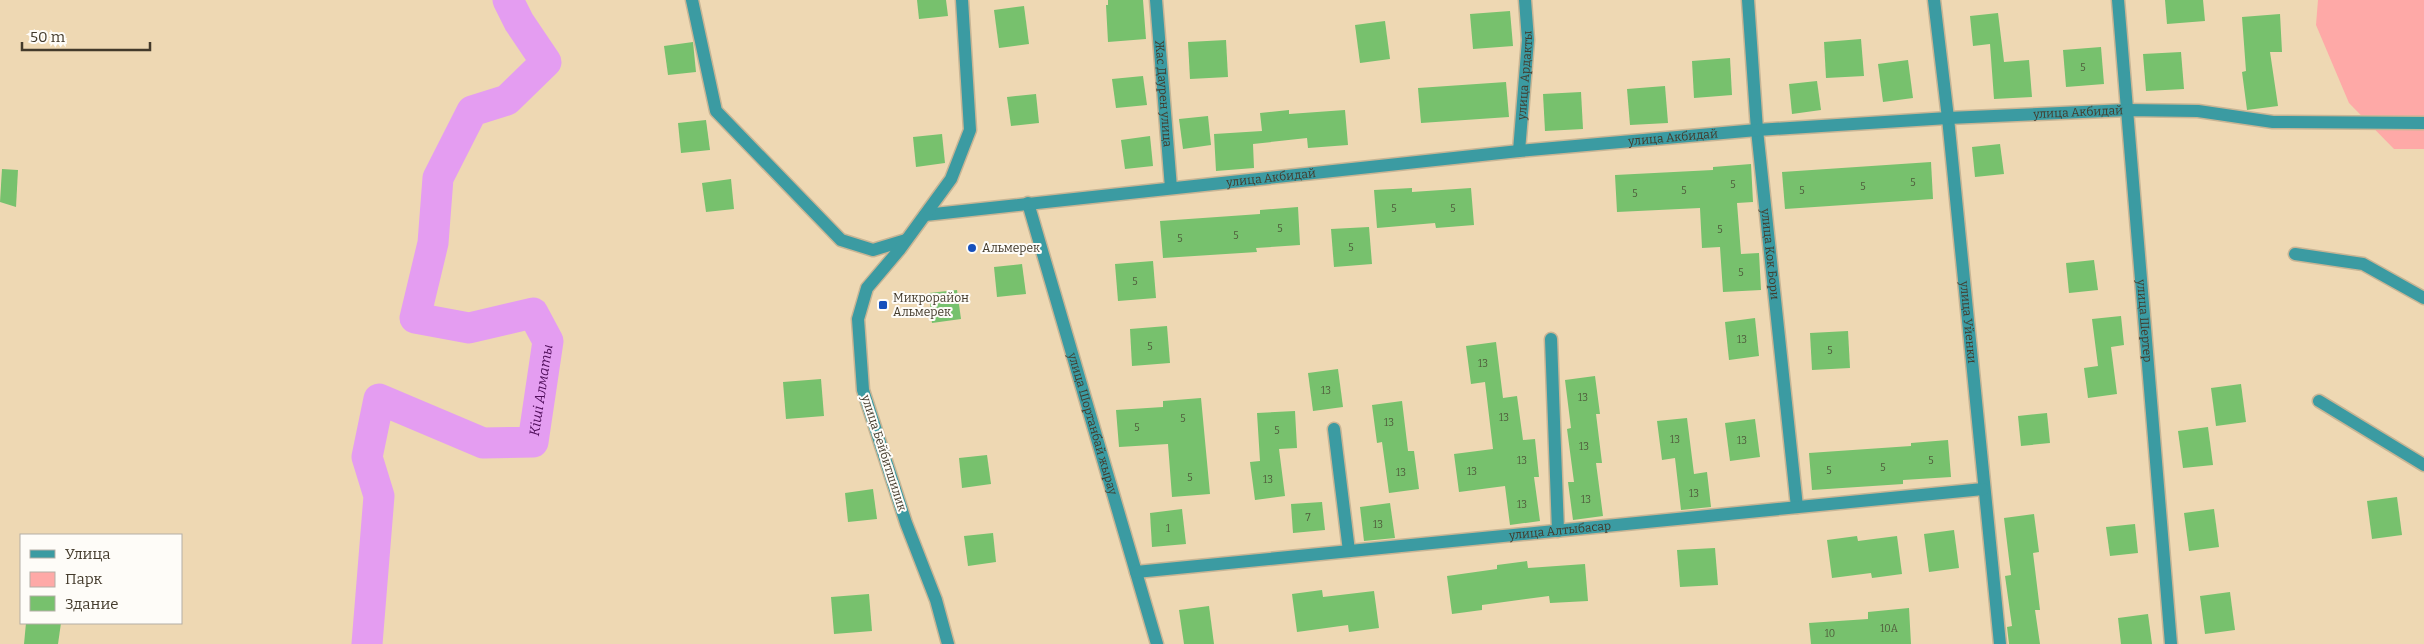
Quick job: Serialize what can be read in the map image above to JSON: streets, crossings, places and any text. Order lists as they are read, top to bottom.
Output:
{
  "streets": {
    "street": [
      "улица Ардакты",
      "Жас Даурен улица",
      "улица Акбидай",
      "улица Кок Бори",
      "улица Уйенки",
      "улица Шертер",
      "улица Шортанбай жырау",
      "улица Бейбитшилик",
      "улица Алтыбасар"
    ]
  },
  "crossings": [
    ["улица Ардакты", "улица Акбидай"],
    ["Жас Даурен улица", "улица Акбидай"],
    ["улица Акбидай", "улица Кок Бори"],
    ["улица Акбидай", "улица Уйенки"],
    ["улица Акбидай", "улица Шертер"],
    ["улица Акбидай", "улица Шортанбай жырау"],
    ["улица Акбидай", "улица Бейбитшилик"],
    ["улица Кок Бори", "улица Алтыбасар"],
    ["улица Уйенки", "улица Алтыбасар"],
    ["улица Шортанбай жырау", "улица Алтыбасар"]
  ],
  "water": ["Кіші Алматы"],
  "places": {
    "other": ["Альмерек"],
    "transit": ["Микрорайон Альмерек"]
  },
  "house_numbers": [
    "5",
    "5",
    "5",
    "5",
    "5",
    "5",
    "5",
    "5",
    "5",
    "5",
    "5",
    "5",
    "5",
    "5",
    "5",
    "5",
    "13",
    "5",
    "5",
    "13",
    "13",
    "13",
    "13",
    "5",
    "13",
    "5",
    "5",
    "13",
    "13",
    "13",
    "13",
    "5",
    "5",
    "5",
    "13",
    "13",
    "5",
    "13",
    "13",
    "13",
    "13",
    "7",
    "13",
    "1",
    "10А",
    "10"
  ],
  "legend": ["Улица", "Парк", "Здание"],
  "scale_bar": "50 m"
}
